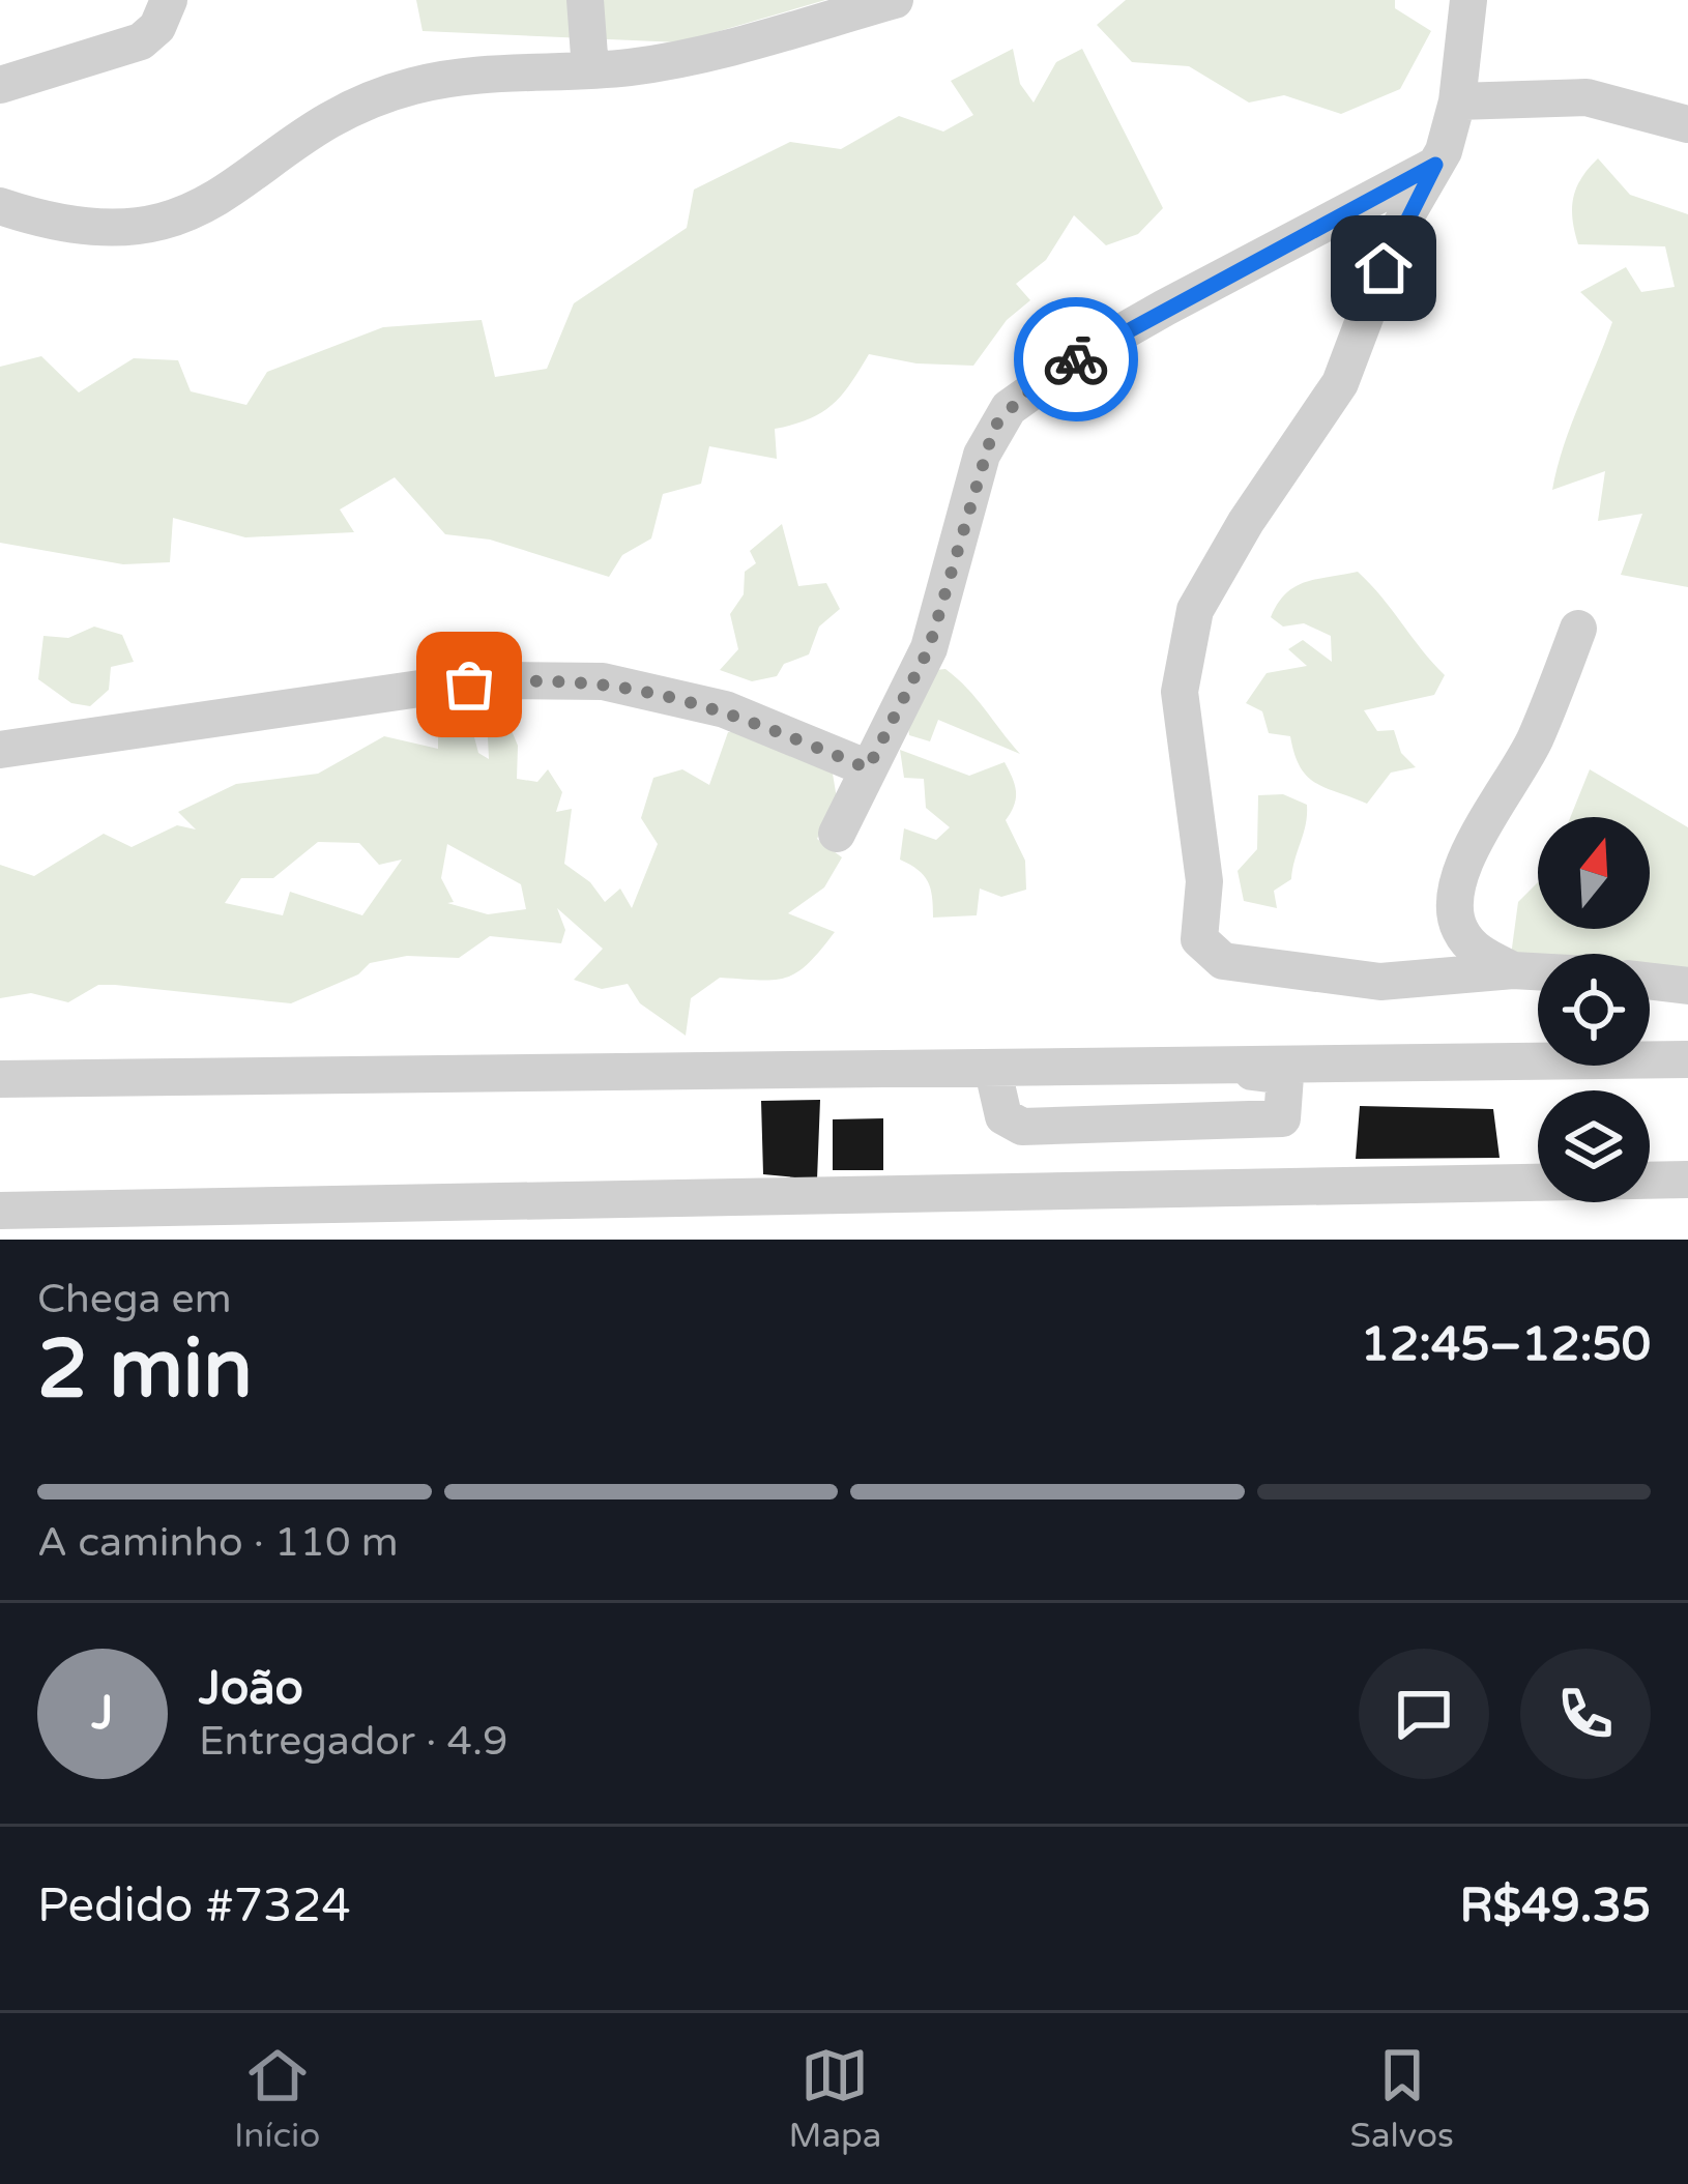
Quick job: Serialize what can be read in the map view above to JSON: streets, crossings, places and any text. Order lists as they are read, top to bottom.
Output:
{
  "north": "top",
  "page": {
    "heading": ["2 min", "Chega em", "12:45–12:50"],
    "panel": [
      "João",
      "Entregador · 4.9",
      "Pedido #7324",
      "R$49.35"
    ],
    "bar": "A caminho · 110 m",
    "round": "J",
    "tabs": ["Início", "Mapa", "Salvos"]
  }
}
